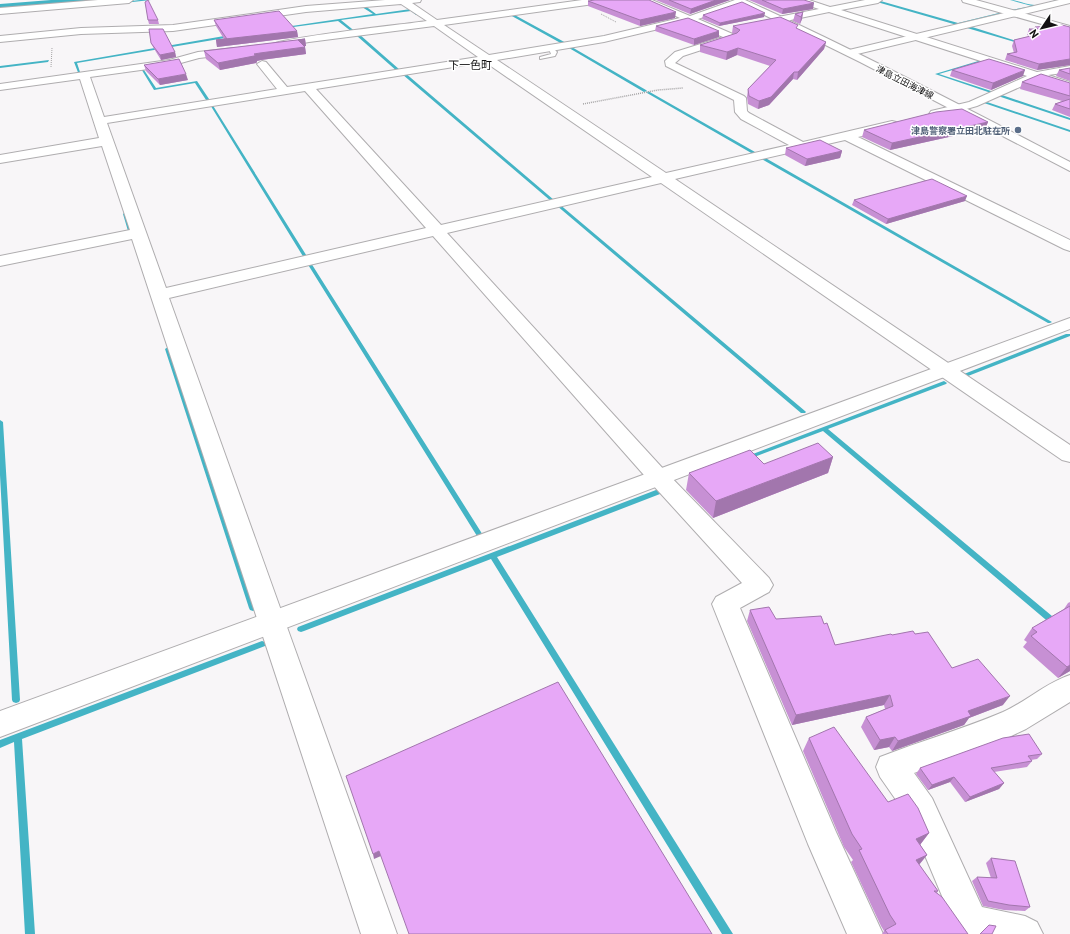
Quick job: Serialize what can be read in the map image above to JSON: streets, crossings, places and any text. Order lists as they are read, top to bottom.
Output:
{
  "streets": {
    "street": ["津島立田海津線"]
  },
  "districts": ["下一色町"],
  "places": ["津島警察署立田北駐在所"],
  "north": "bottom left"
}
